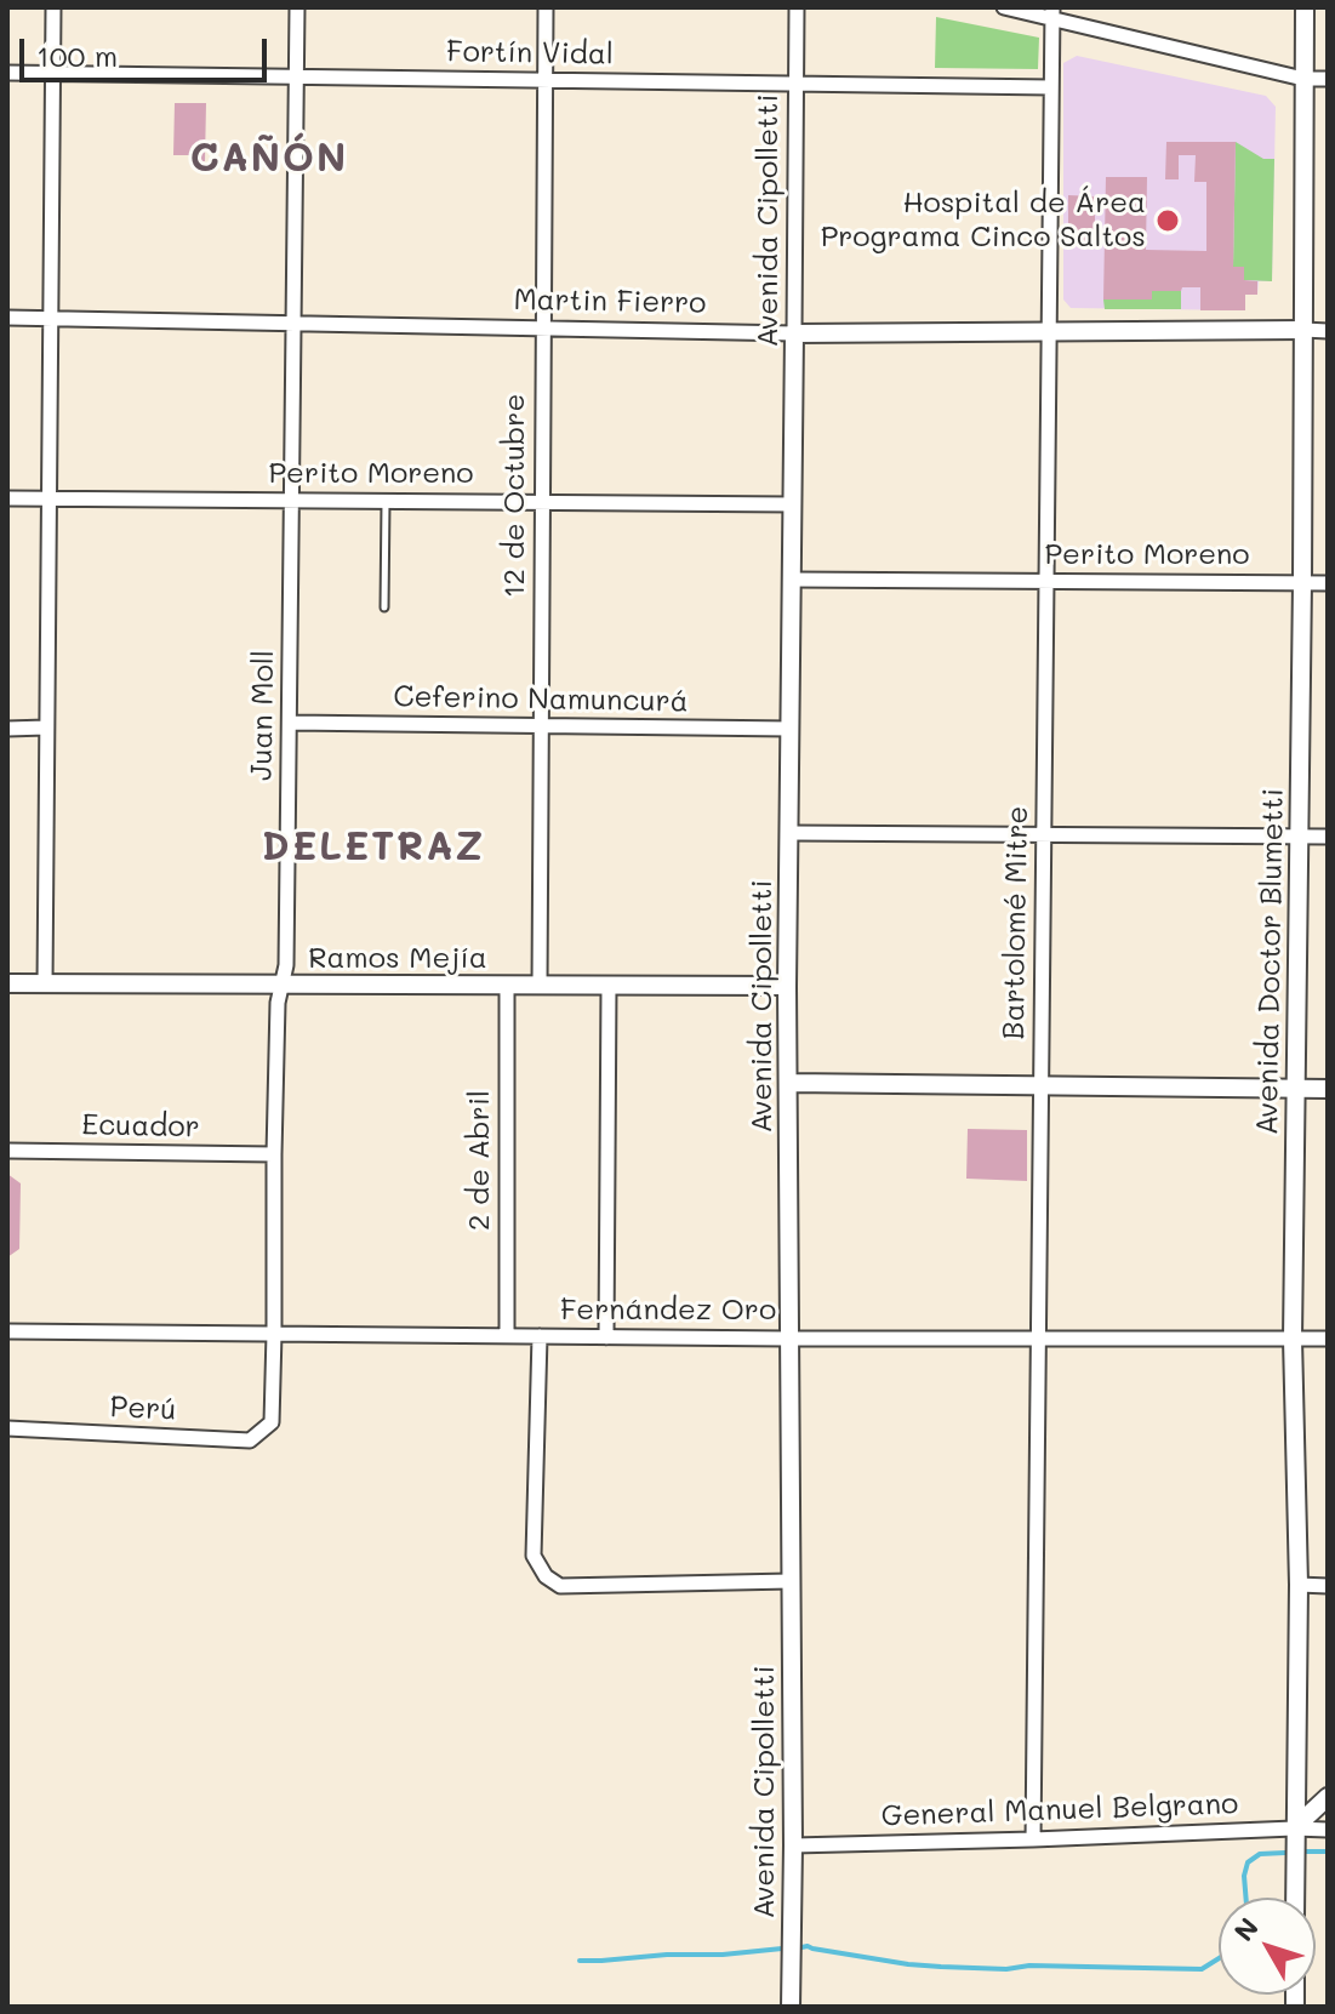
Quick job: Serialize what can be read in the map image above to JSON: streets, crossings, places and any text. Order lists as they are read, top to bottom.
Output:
{
  "streets": {
    "street": [
      "Fortín Vidal",
      "Avenida Cipolletti",
      "Martin Fierro",
      "Perito Moreno",
      "12 de Octubre",
      "Ceferino Namuncurá",
      "Juan Moll",
      "Bartolomé Mitre",
      "Ramos Mejía",
      "Avenida Doctor Blumetti",
      "Ecuador",
      "2 de Abril",
      "Fernández Oro",
      "Perú",
      "General Manuel Belgrano"
    ]
  },
  "crossings": [
    ["Fortín Vidal", "Avenida Cipolletti"],
    ["Fortín Vidal", "12 de Octubre"],
    ["Fortín Vidal", "Juan Moll"],
    ["Fortín Vidal", "Bartolomé Mitre"],
    ["Avenida Cipolletti", "Martin Fierro"],
    ["Avenida Cipolletti", "Perito Moreno"],
    ["Avenida Cipolletti", "Ceferino Namuncurá"],
    ["Avenida Cipolletti", "Ramos Mejía"],
    ["Avenida Cipolletti", "Fernández Oro"],
    ["Avenida Cipolletti", "General Manuel Belgrano"],
    ["Martin Fierro", "12 de Octubre"],
    ["Martin Fierro", "Juan Moll"],
    ["Martin Fierro", "Bartolomé Mitre"],
    ["Martin Fierro", "Avenida Doctor Blumetti"],
    ["Perito Moreno", "12 de Octubre"],
    ["Perito Moreno", "Juan Moll"],
    ["Perito Moreno", "Bartolomé Mitre"],
    ["Perito Moreno", "Avenida Doctor Blumetti"],
    ["12 de Octubre", "Ceferino Namuncurá"],
    ["12 de Octubre", "Ramos Mejía"],
    ["Ceferino Namuncurá", "Juan Moll"],
    ["Juan Moll", "Ramos Mejía"],
    ["Juan Moll", "Ecuador"],
    ["Juan Moll", "Fernández Oro"],
    ["Juan Moll", "Perú"],
    ["Bartolomé Mitre", "Fernández Oro"],
    ["Bartolomé Mitre", "General Manuel Belgrano"],
    ["Ramos Mejía", "2 de Abril"],
    ["Avenida Doctor Blumetti", "Fernández Oro"],
    ["Avenida Doctor Blumetti", "General Manuel Belgrano"],
    ["2 de Abril", "Fernández Oro"]
  ],
  "districts": ["CAÑÓN", "DELETRAZ"],
  "places": ["Hospital de Área Programa Cinco Saltos"],
  "scale_bar": "100 m",
  "north": "top left"
}
